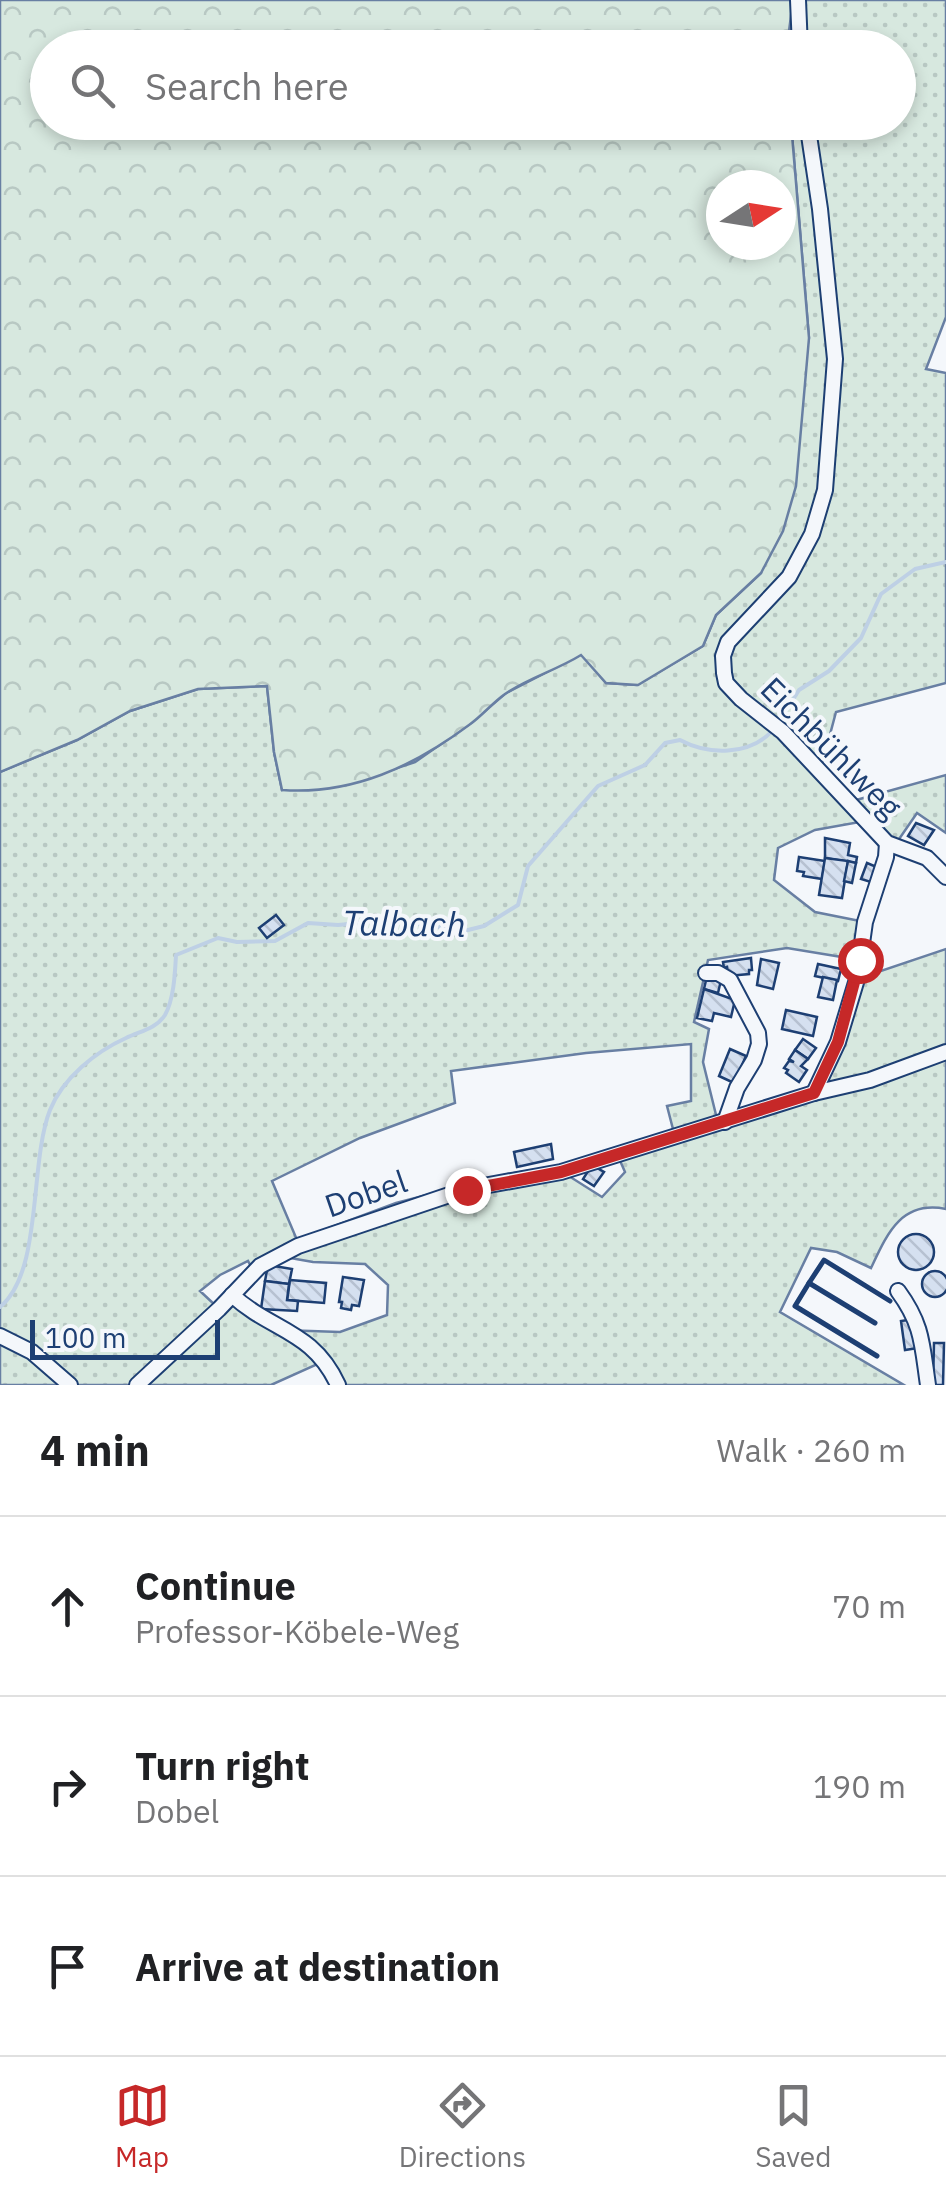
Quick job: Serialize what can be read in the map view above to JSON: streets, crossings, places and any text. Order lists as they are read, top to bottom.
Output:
{
  "streets": {
    "street": ["Eichbühlweg", "Dobel"]
  },
  "water": ["Talbach"],
  "scale_bar": "100 m",
  "north": "right",
  "page": {
    "search": "Search here",
    "scale": "100 m",
    "heading": ["4 min", "Walk · 260 m"],
    "list": [
      ["Continue", "Professor-Köbele-Weg", "70 m"],
      ["Turn right", "Dobel", "190 m"],
      "Arrive at destination"
    ],
    "nav": ["Map", "Directions", "Saved"]
  }
}
